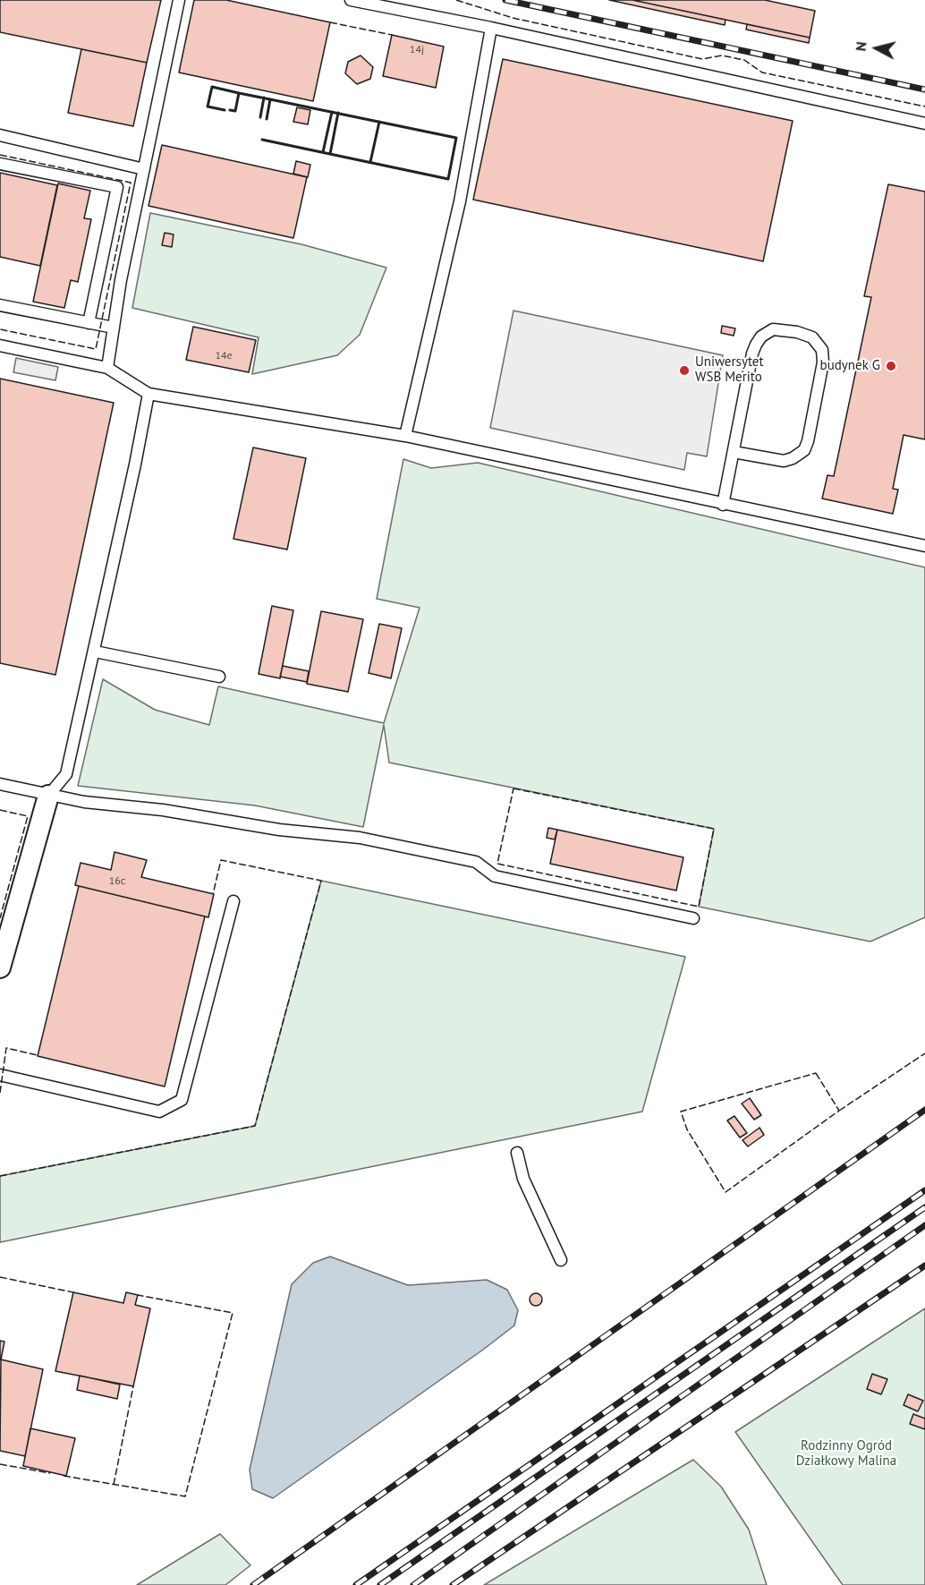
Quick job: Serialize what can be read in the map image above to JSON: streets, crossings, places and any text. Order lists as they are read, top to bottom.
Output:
{
  "parks": ["Rodzinny Ogród Działkowy Malina"],
  "places": ["budynek G", "Uniwersytet WSB Merito"],
  "house_numbers": ["14j", "14e", "16c"],
  "north": "left"
}
